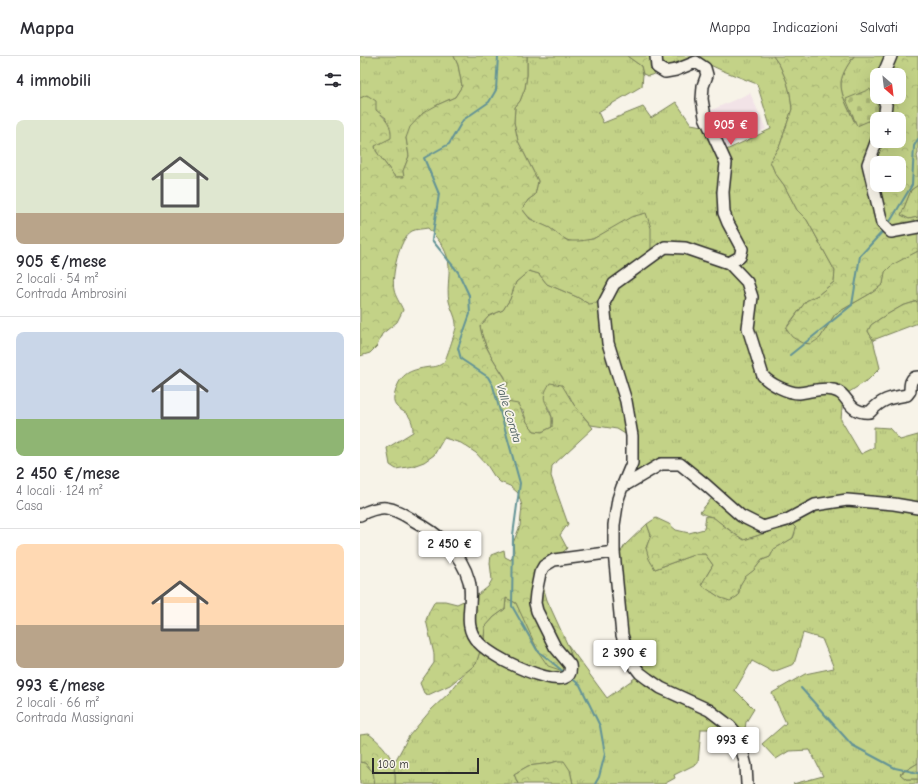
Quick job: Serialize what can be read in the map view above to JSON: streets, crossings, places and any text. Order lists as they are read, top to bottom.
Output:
{
  "water": ["Valle Corata"],
  "scale_bar": "100 m",
  "north": "bottom right",
  "page": {
    "header": "Mappa",
    "nav": ["Mappa", "Indicazioni", "Salvati"],
    "heading": "4 immobili",
    "map_buttons": ["+", "−"],
    "list": [
      {
        "name": "905 €/mese",
        "note": "2 locali · 54 m² · Contrada Ambrosini"
      },
      {
        "name": "2 450 €/mese",
        "note": "4 locali · 124 m² · Casa"
      },
      {
        "name": "993 €/mese",
        "note": "2 locali · 66 m² · Contrada Massignani"
      }
    ],
    "price": [
      "905 €",
      "2 450 €",
      "2 390 €",
      "993 €"
    ],
    "scale": "100 m"
  }
}
